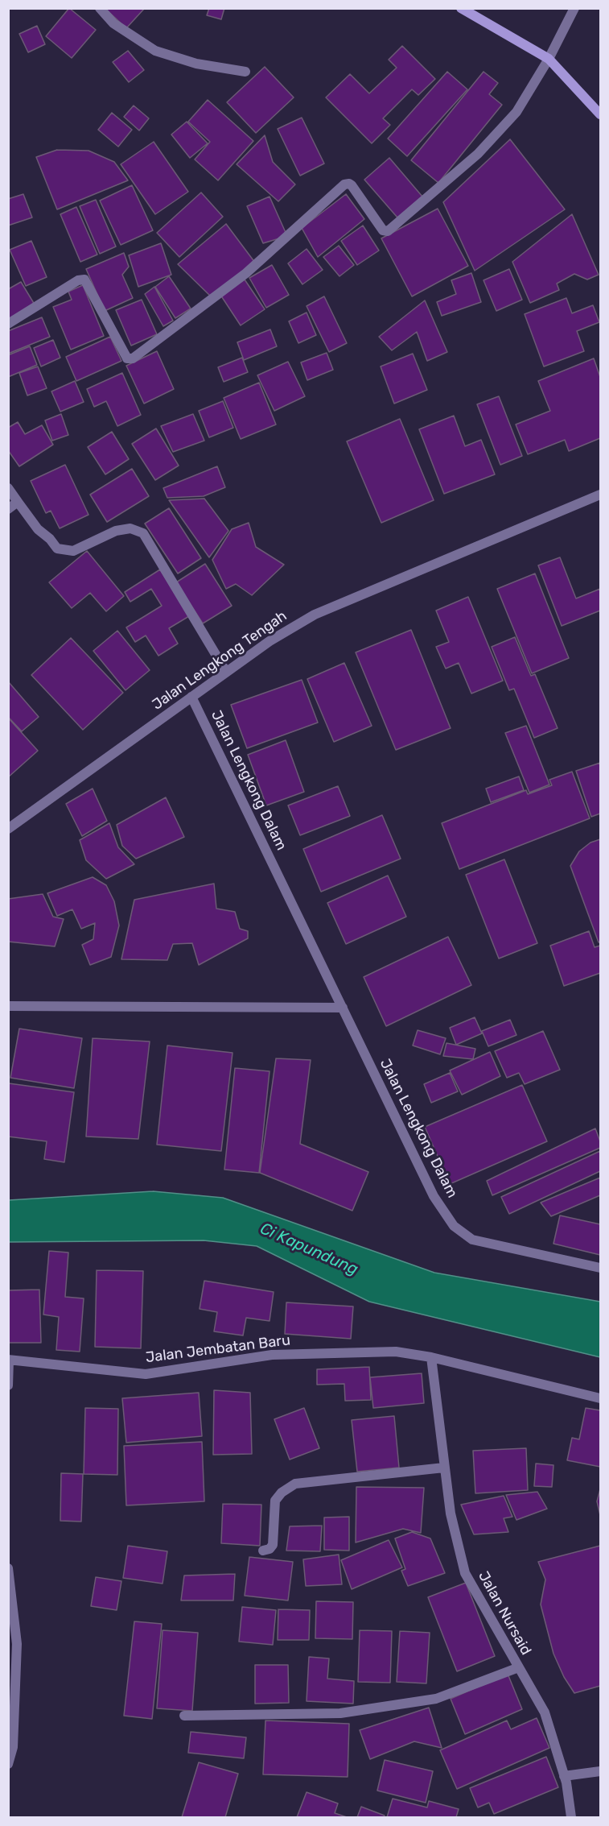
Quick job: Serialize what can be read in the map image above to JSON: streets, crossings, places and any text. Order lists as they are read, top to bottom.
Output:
{
  "streets": {
    "street": [
      "Jalan Lengkong Tengah",
      "Jalan Lengkong Dalam",
      "Jalan Jembatan Baru",
      "Jalan Nursaid"
    ]
  },
  "crossings": [
    ["Jalan Lengkong Tengah", "Jalan Lengkong Dalam"],
    ["Jalan Jembatan Baru", "Jalan Nursaid"]
  ],
  "water": ["Ci Kapundung"]
}
